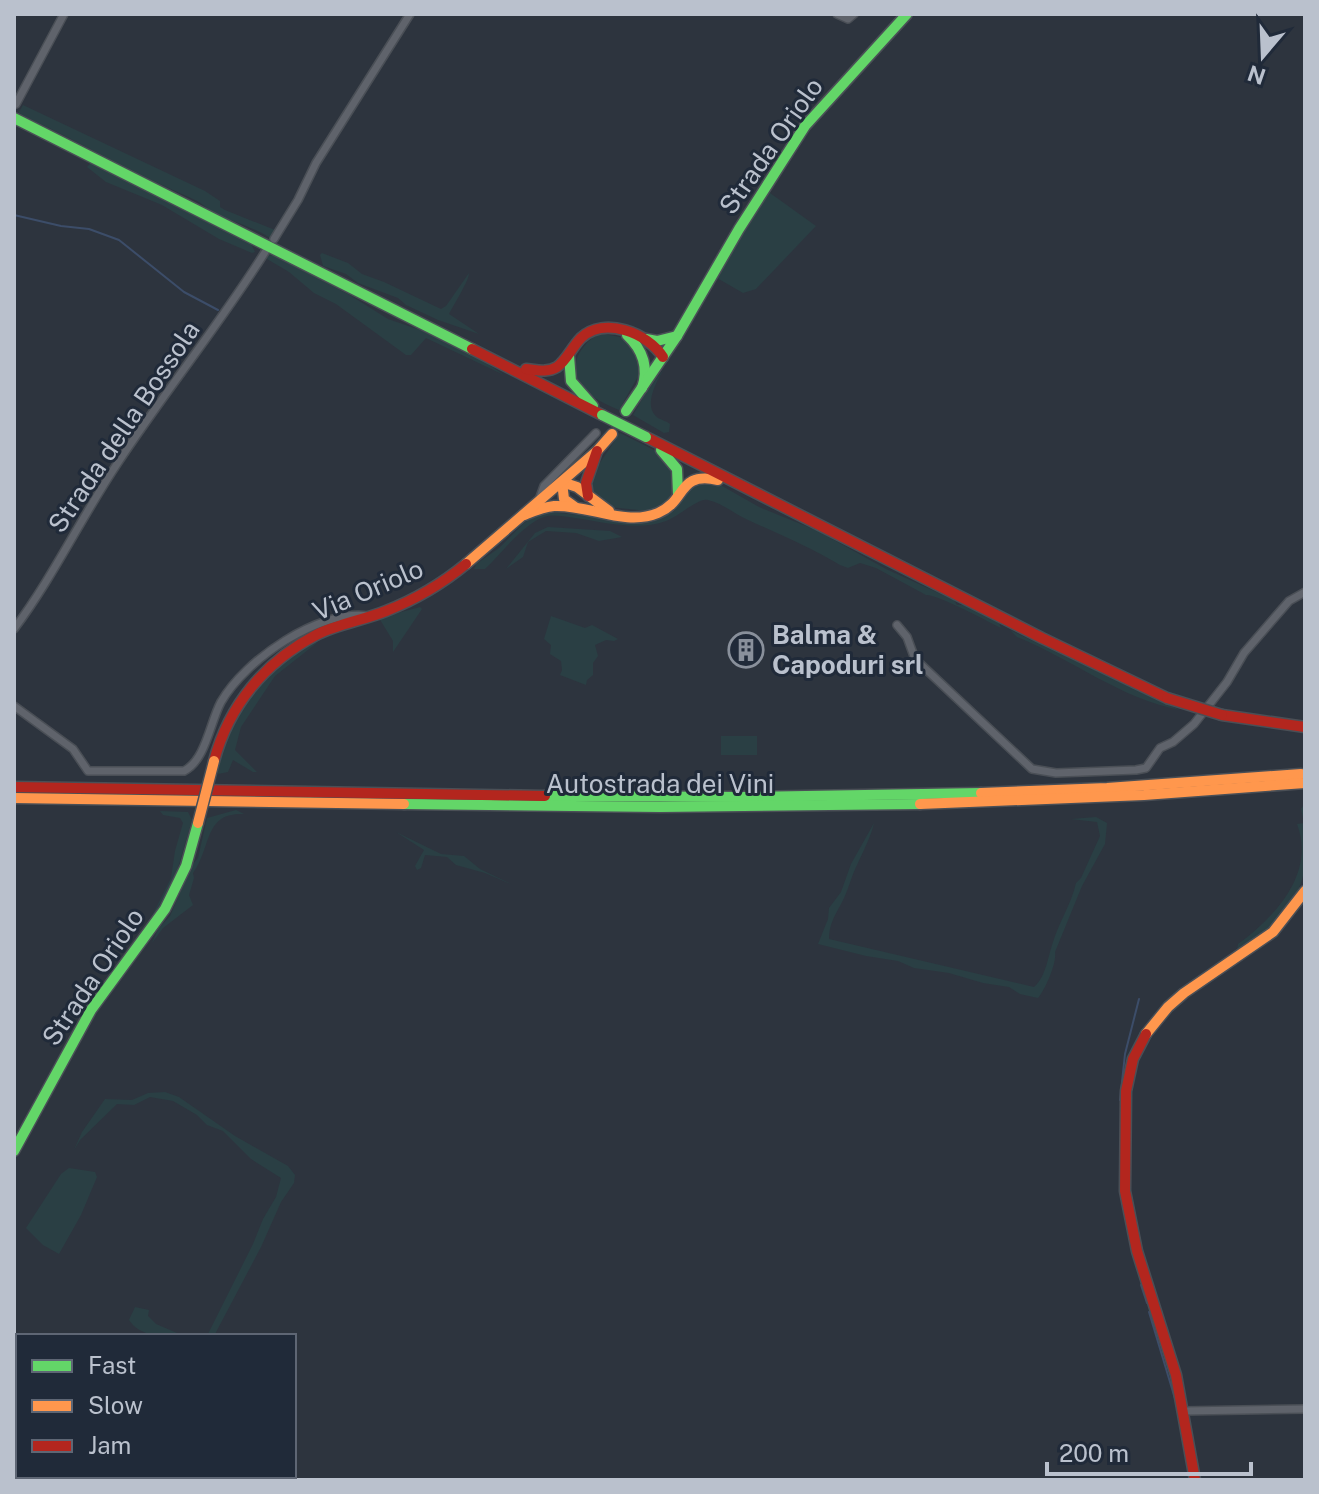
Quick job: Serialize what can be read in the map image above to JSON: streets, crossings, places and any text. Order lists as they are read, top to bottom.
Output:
{
  "streets": {
    "main road": ["Strada Oriolo", "Via Oriolo", "Autostrada dei Vini"],
    "street": ["Strada della Bossola"]
  },
  "crossings": [
    ["Strada Oriolo", "Via Oriolo"]
  ],
  "places": {
    "building": ["Balma & Capoduri srl"]
  },
  "legend": ["Fast", "Slow", "Jam"],
  "scale_bar": "200 m",
  "north": "bottom"
}
